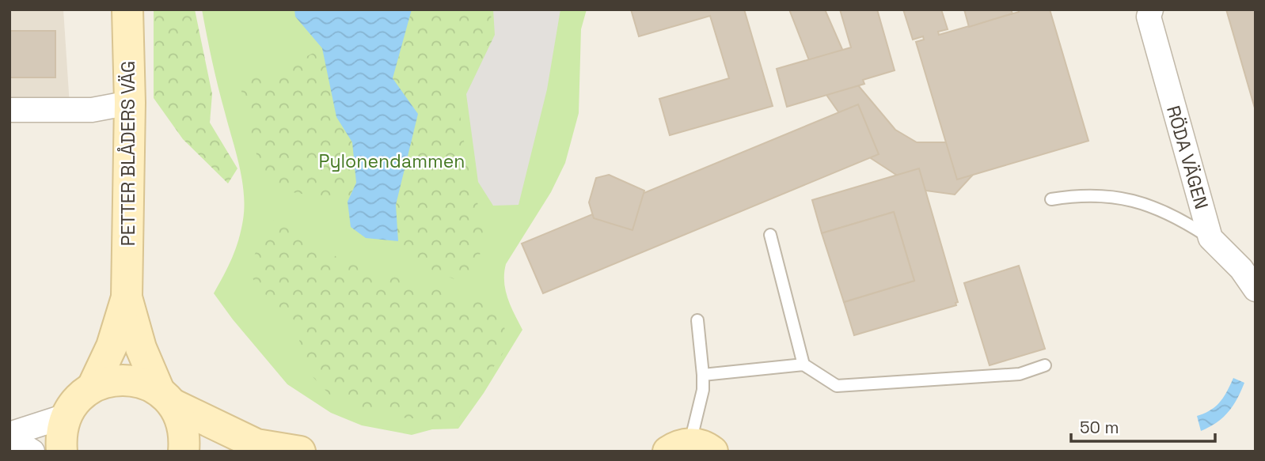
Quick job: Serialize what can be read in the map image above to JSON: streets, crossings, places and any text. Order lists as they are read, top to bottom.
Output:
{
  "streets": {
    "street": ["PETTER BLÅDERS VÄG", "RÖDA VÄGEN"]
  },
  "parks": ["Pylonendammen"],
  "scale_bar": "50 m"
}
